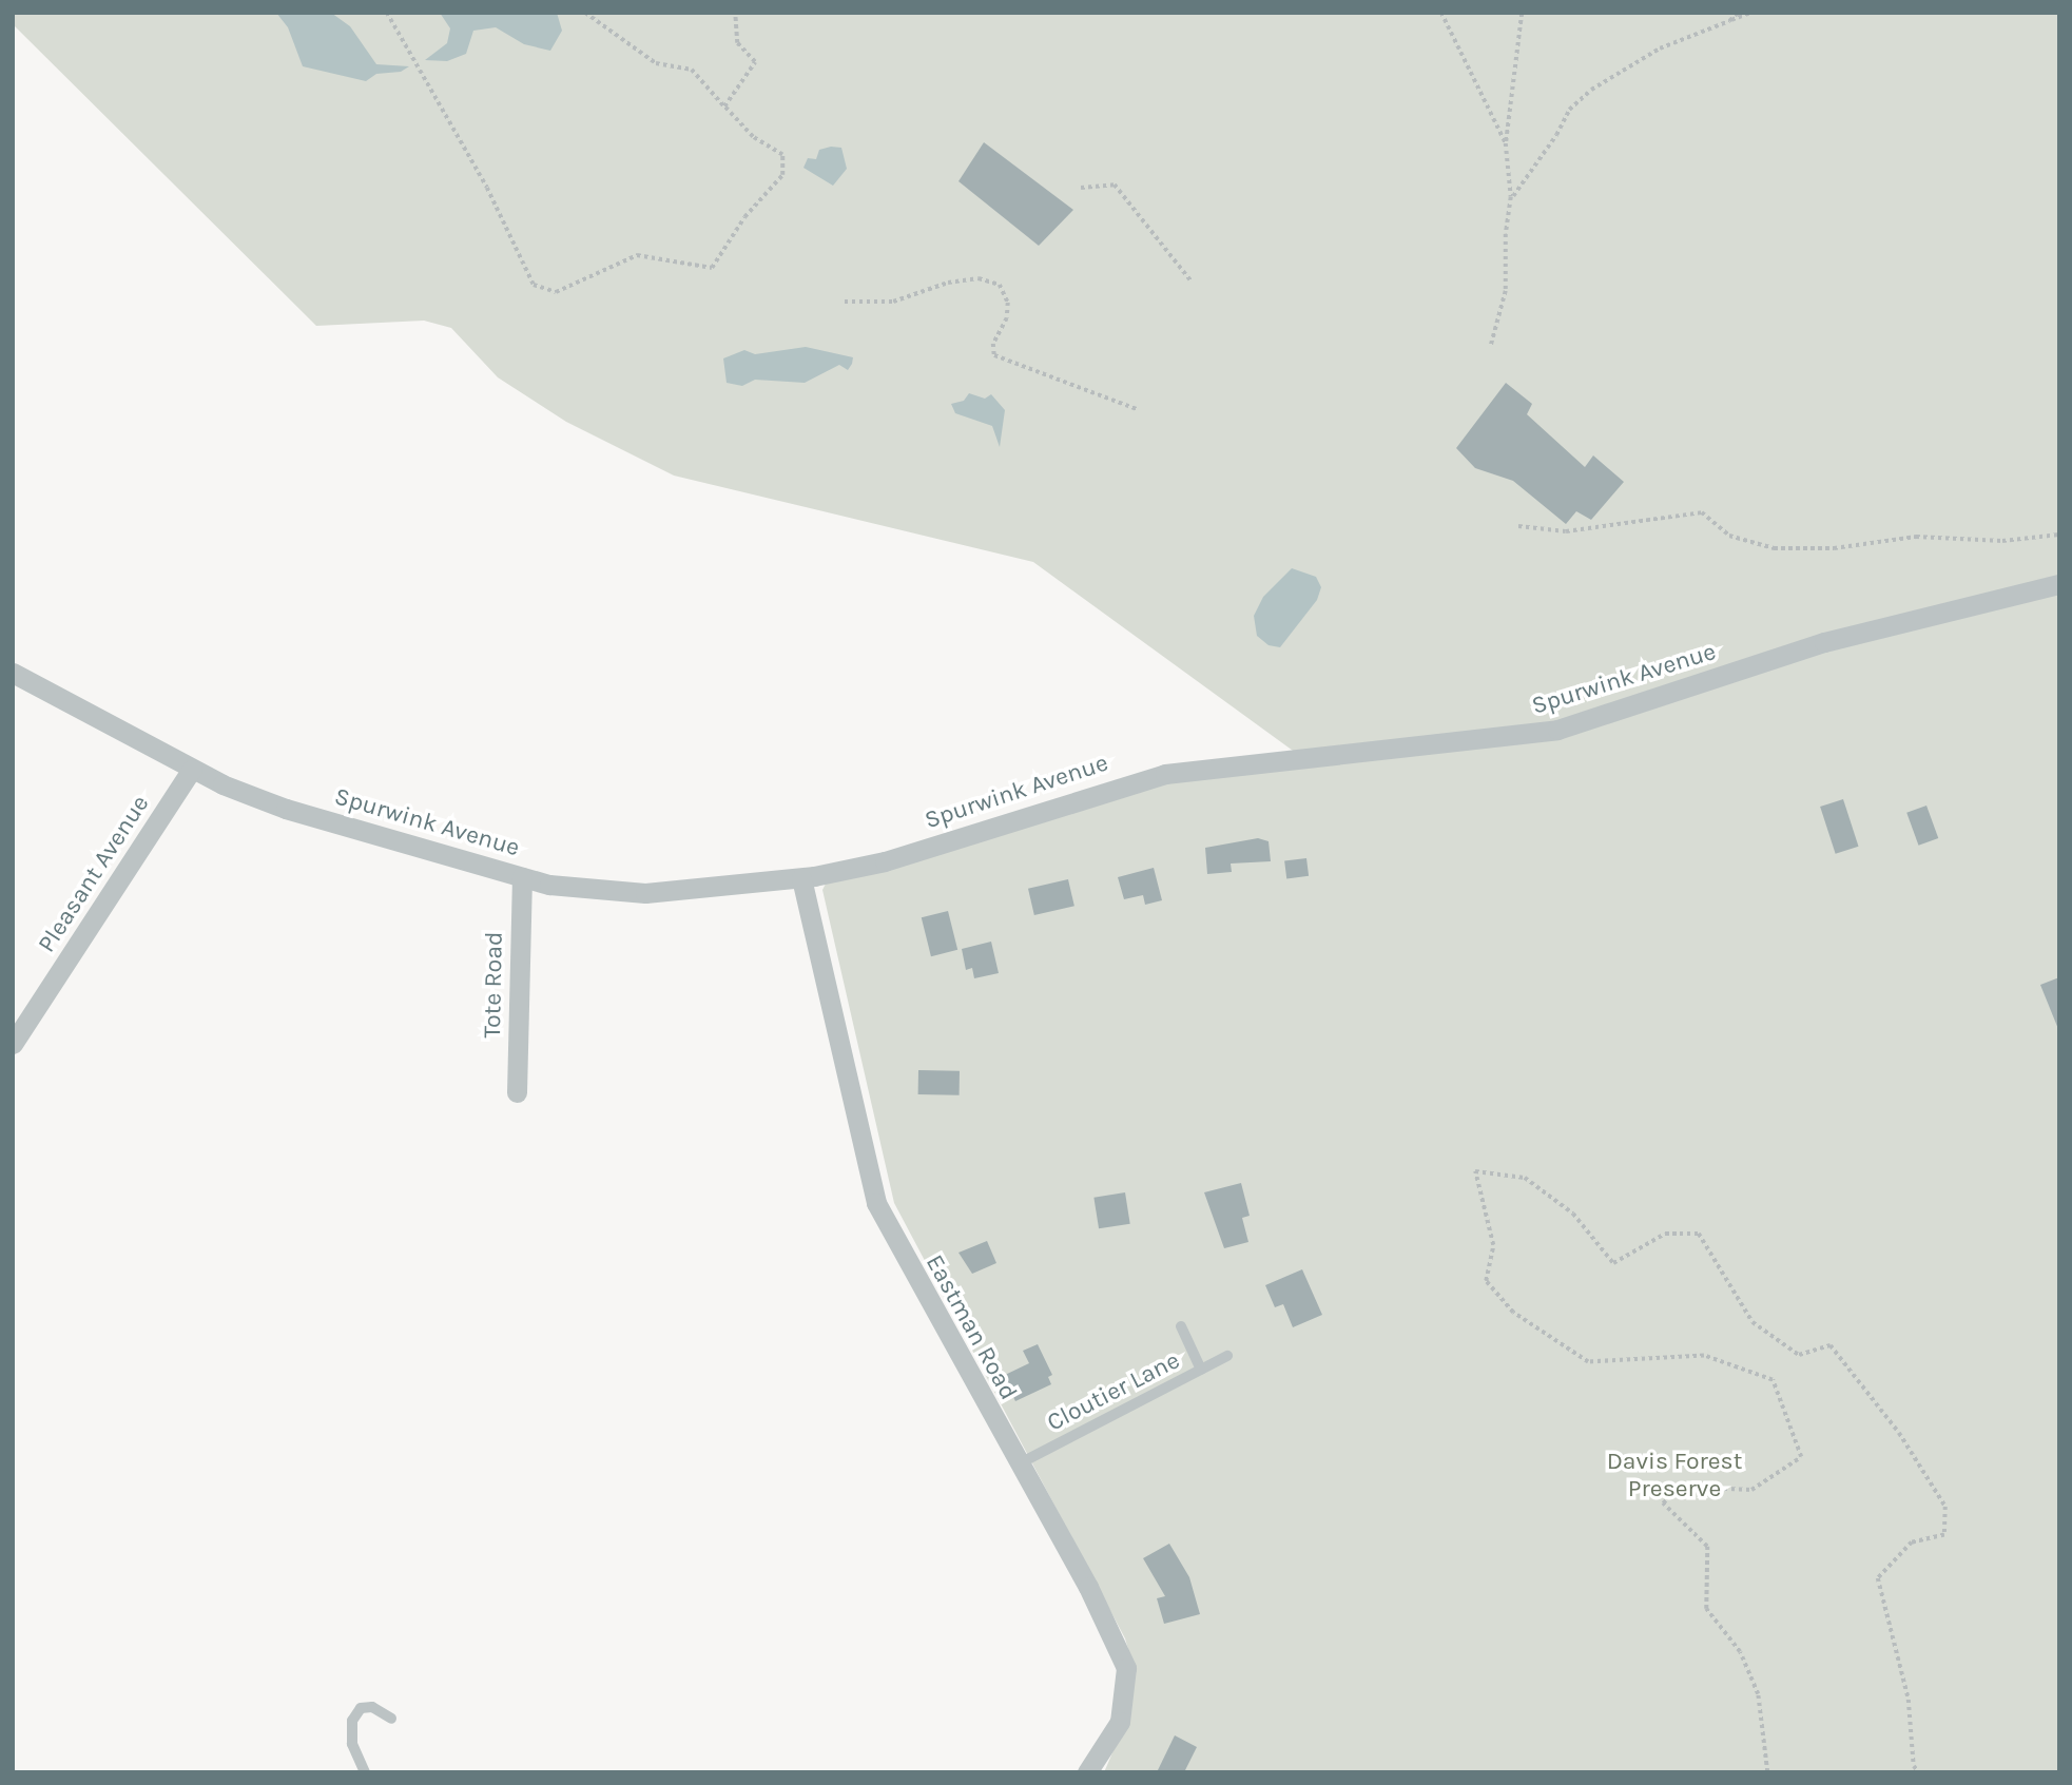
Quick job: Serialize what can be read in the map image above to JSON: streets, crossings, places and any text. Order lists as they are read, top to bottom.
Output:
{
  "streets": {
    "street": [
      "Spurwink Avenue",
      "Pleasant Avenue",
      "Tote Road",
      "Eastman Road"
    ],
    "lane": ["Cloutier Lane"]
  },
  "crossings": [
    ["Spurwink Avenue", "Pleasant Avenue"],
    ["Spurwink Avenue", "Tote Road"],
    ["Spurwink Avenue", "Eastman Road"],
    ["Eastman Road", "Cloutier Lane"]
  ],
  "parks": ["Davis Forest Preserve"]
}
